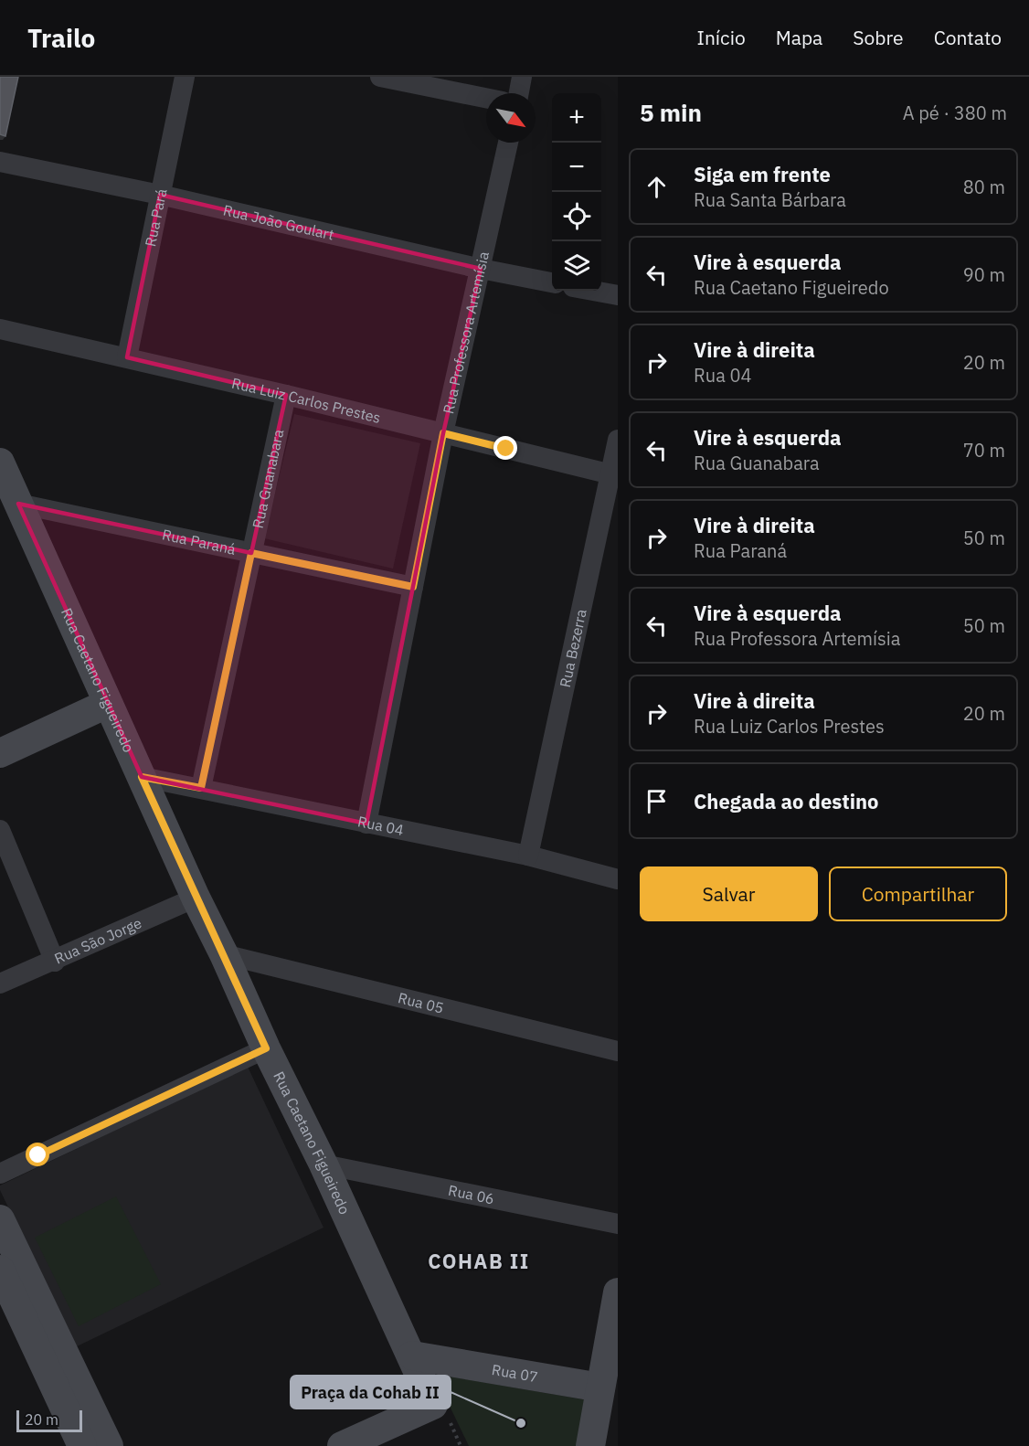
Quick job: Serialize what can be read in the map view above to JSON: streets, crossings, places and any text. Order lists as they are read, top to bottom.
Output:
{
  "streets": {
    "main road": ["Rua Caetano Figueiredo", "Rua 07"],
    "street": [
      "Rua Pará",
      "Rua João Goulart",
      "Rua Professora Artemísia",
      "Rua Luiz Carlos Prestes",
      "Rua Guanabara",
      "Rua Paraná",
      "Rua Bezerra",
      "Rua 04",
      "Rua São Jorge",
      "Rua 05",
      "Rua 06"
    ]
  },
  "crossings": [
    ["Rua Pará", "Rua João Goulart"],
    ["Rua Pará", "Rua Luiz Carlos Prestes"],
    ["Rua João Goulart", "Rua Professora Artemísia"],
    ["Rua Professora Artemísia", "Rua Luiz Carlos Prestes"],
    ["Rua Professora Artemísia", "Rua Paraná"],
    ["Rua Professora Artemísia", "Rua 04"],
    ["Rua Luiz Carlos Prestes", "Rua Guanabara"],
    ["Rua Luiz Carlos Prestes", "Rua Bezerra"],
    ["Rua Guanabara", "Rua Paraná"],
    ["Rua Guanabara", "Rua 04"],
    ["Rua Paraná", "Rua Caetano Figueiredo"],
    ["Rua Bezerra", "Rua 04"],
    ["Rua Caetano Figueiredo", "Rua 04"],
    ["Rua Caetano Figueiredo", "Rua São Jorge"],
    ["Rua Caetano Figueiredo", "Rua 05"],
    ["Rua Caetano Figueiredo", "Rua 06"],
    ["Rua Caetano Figueiredo", "Rua 07"]
  ],
  "districts": ["COHAB II"],
  "places": ["Praça da Cohab II"],
  "scale_bar": "20 m",
  "north": "bottom right",
  "page": {
    "header": "Trailo",
    "nav": [
      "Início",
      "Mapa",
      "Sobre",
      "Contato"
    ],
    "heading": ["5 min", "A pé · 380 m"],
    "map_buttons": ["+", "−"],
    "list": [
      ["Siga em frente", "Rua Santa Bárbara", "80 m"],
      ["Vire à esquerda", "Rua Caetano Figueiredo", "90 m"],
      ["Vire à direita", "Rua 04", "20 m"],
      ["Vire à esquerda", "Rua Guanabara", "70 m"],
      ["Vire à direita", "Rua Paraná", "50 m"],
      ["Vire à esquerda", "Rua Professora Artemísia", "50 m"],
      ["Vire à direita", "Rua Luiz Carlos Prestes", "20 m"],
      "Chegada ao destino"
    ],
    "buttons": ["Salvar", "Compartilhar"],
    "scale": "20 m"
  }
}
